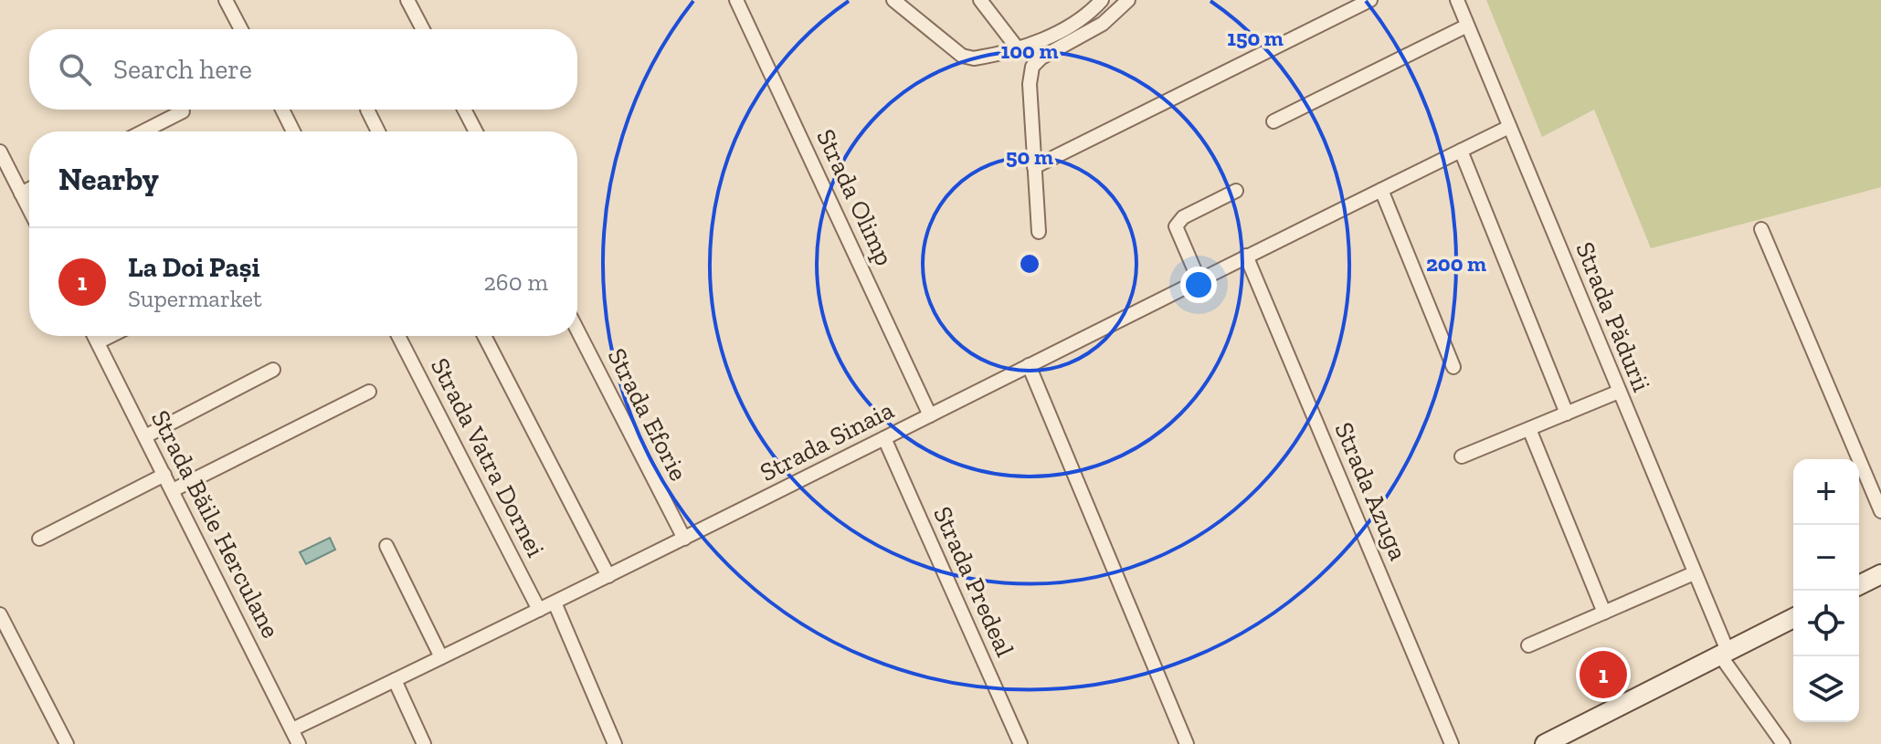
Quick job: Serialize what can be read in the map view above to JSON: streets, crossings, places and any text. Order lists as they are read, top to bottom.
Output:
{
  "streets": {
    "street": [
      "Strada Olimp",
      "Strada Pădurii",
      "Strada Eforie",
      "Strada Sinaia",
      "Strada Vatra Dornei",
      "Strada Azuga",
      "Strada Băile Herculane",
      "Strada Predeal"
    ]
  },
  "crossings": [
    ["Strada Olimp", "Strada Sinaia"],
    ["Strada Pădurii", "Strada Sinaia"],
    ["Strada Eforie", "Strada Sinaia"],
    ["Strada Sinaia", "Strada Vatra Dornei"],
    ["Strada Sinaia", "Strada Azuga"],
    ["Strada Sinaia", "Strada Băile Herculane"],
    ["Strada Sinaia", "Strada Predeal"]
  ],
  "page": {
    "search": "Search here",
    "heading": "Nearby",
    "list": [
      {
        "mark": "1",
        "name": "La Doi Pași",
        "note": "Supermarket",
        "value": "260 m"
      }
    ],
    "map_buttons": ["+", "−"],
    "pins": "1"
  },
  "rings": [
    "150 m",
    "100 m",
    "50 m",
    "200 m"
  ]
}
